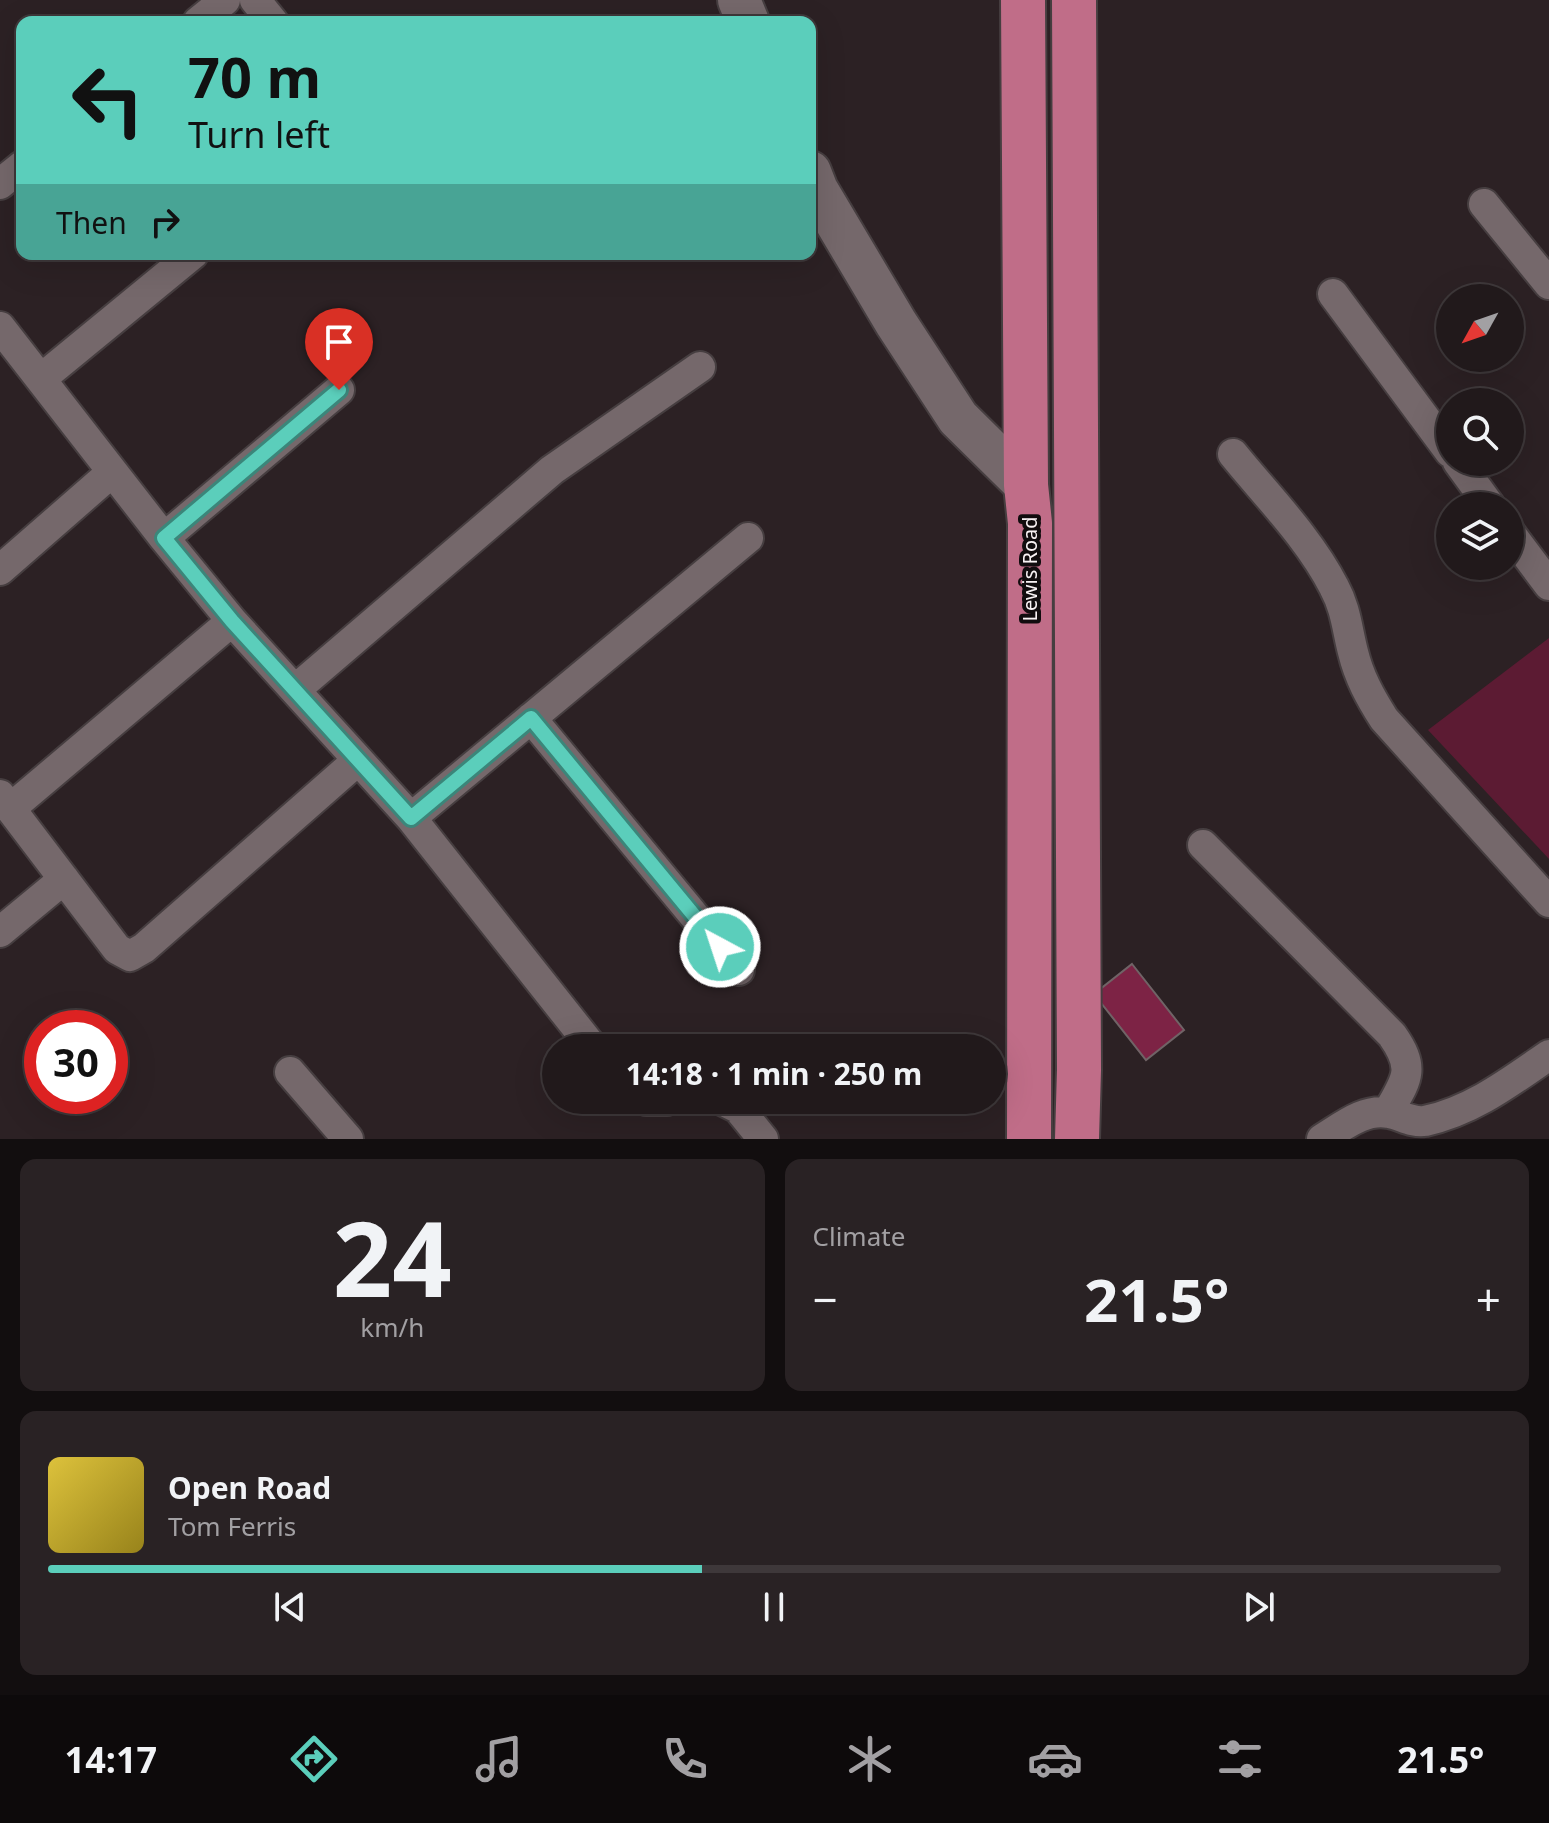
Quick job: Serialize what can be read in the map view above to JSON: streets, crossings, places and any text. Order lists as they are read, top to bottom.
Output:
{
  "streets": {
    "main road": ["Lewis Road"]
  },
  "north": "bottom left",
  "page": {
    "turn": ["70 m", "Turn left"],
    "then": "Then",
    "limit": "30",
    "trip": "14:18 · 1 min · 250 m",
    "tile": [
      ["24", "km/h"],
      "Climate"
    ],
    "heat": ["−", "21.5°", "+"],
    "song": ["Open Road", "Tom Ferris"],
    "tabs": ["14:17", "21.5°"]
  }
}
